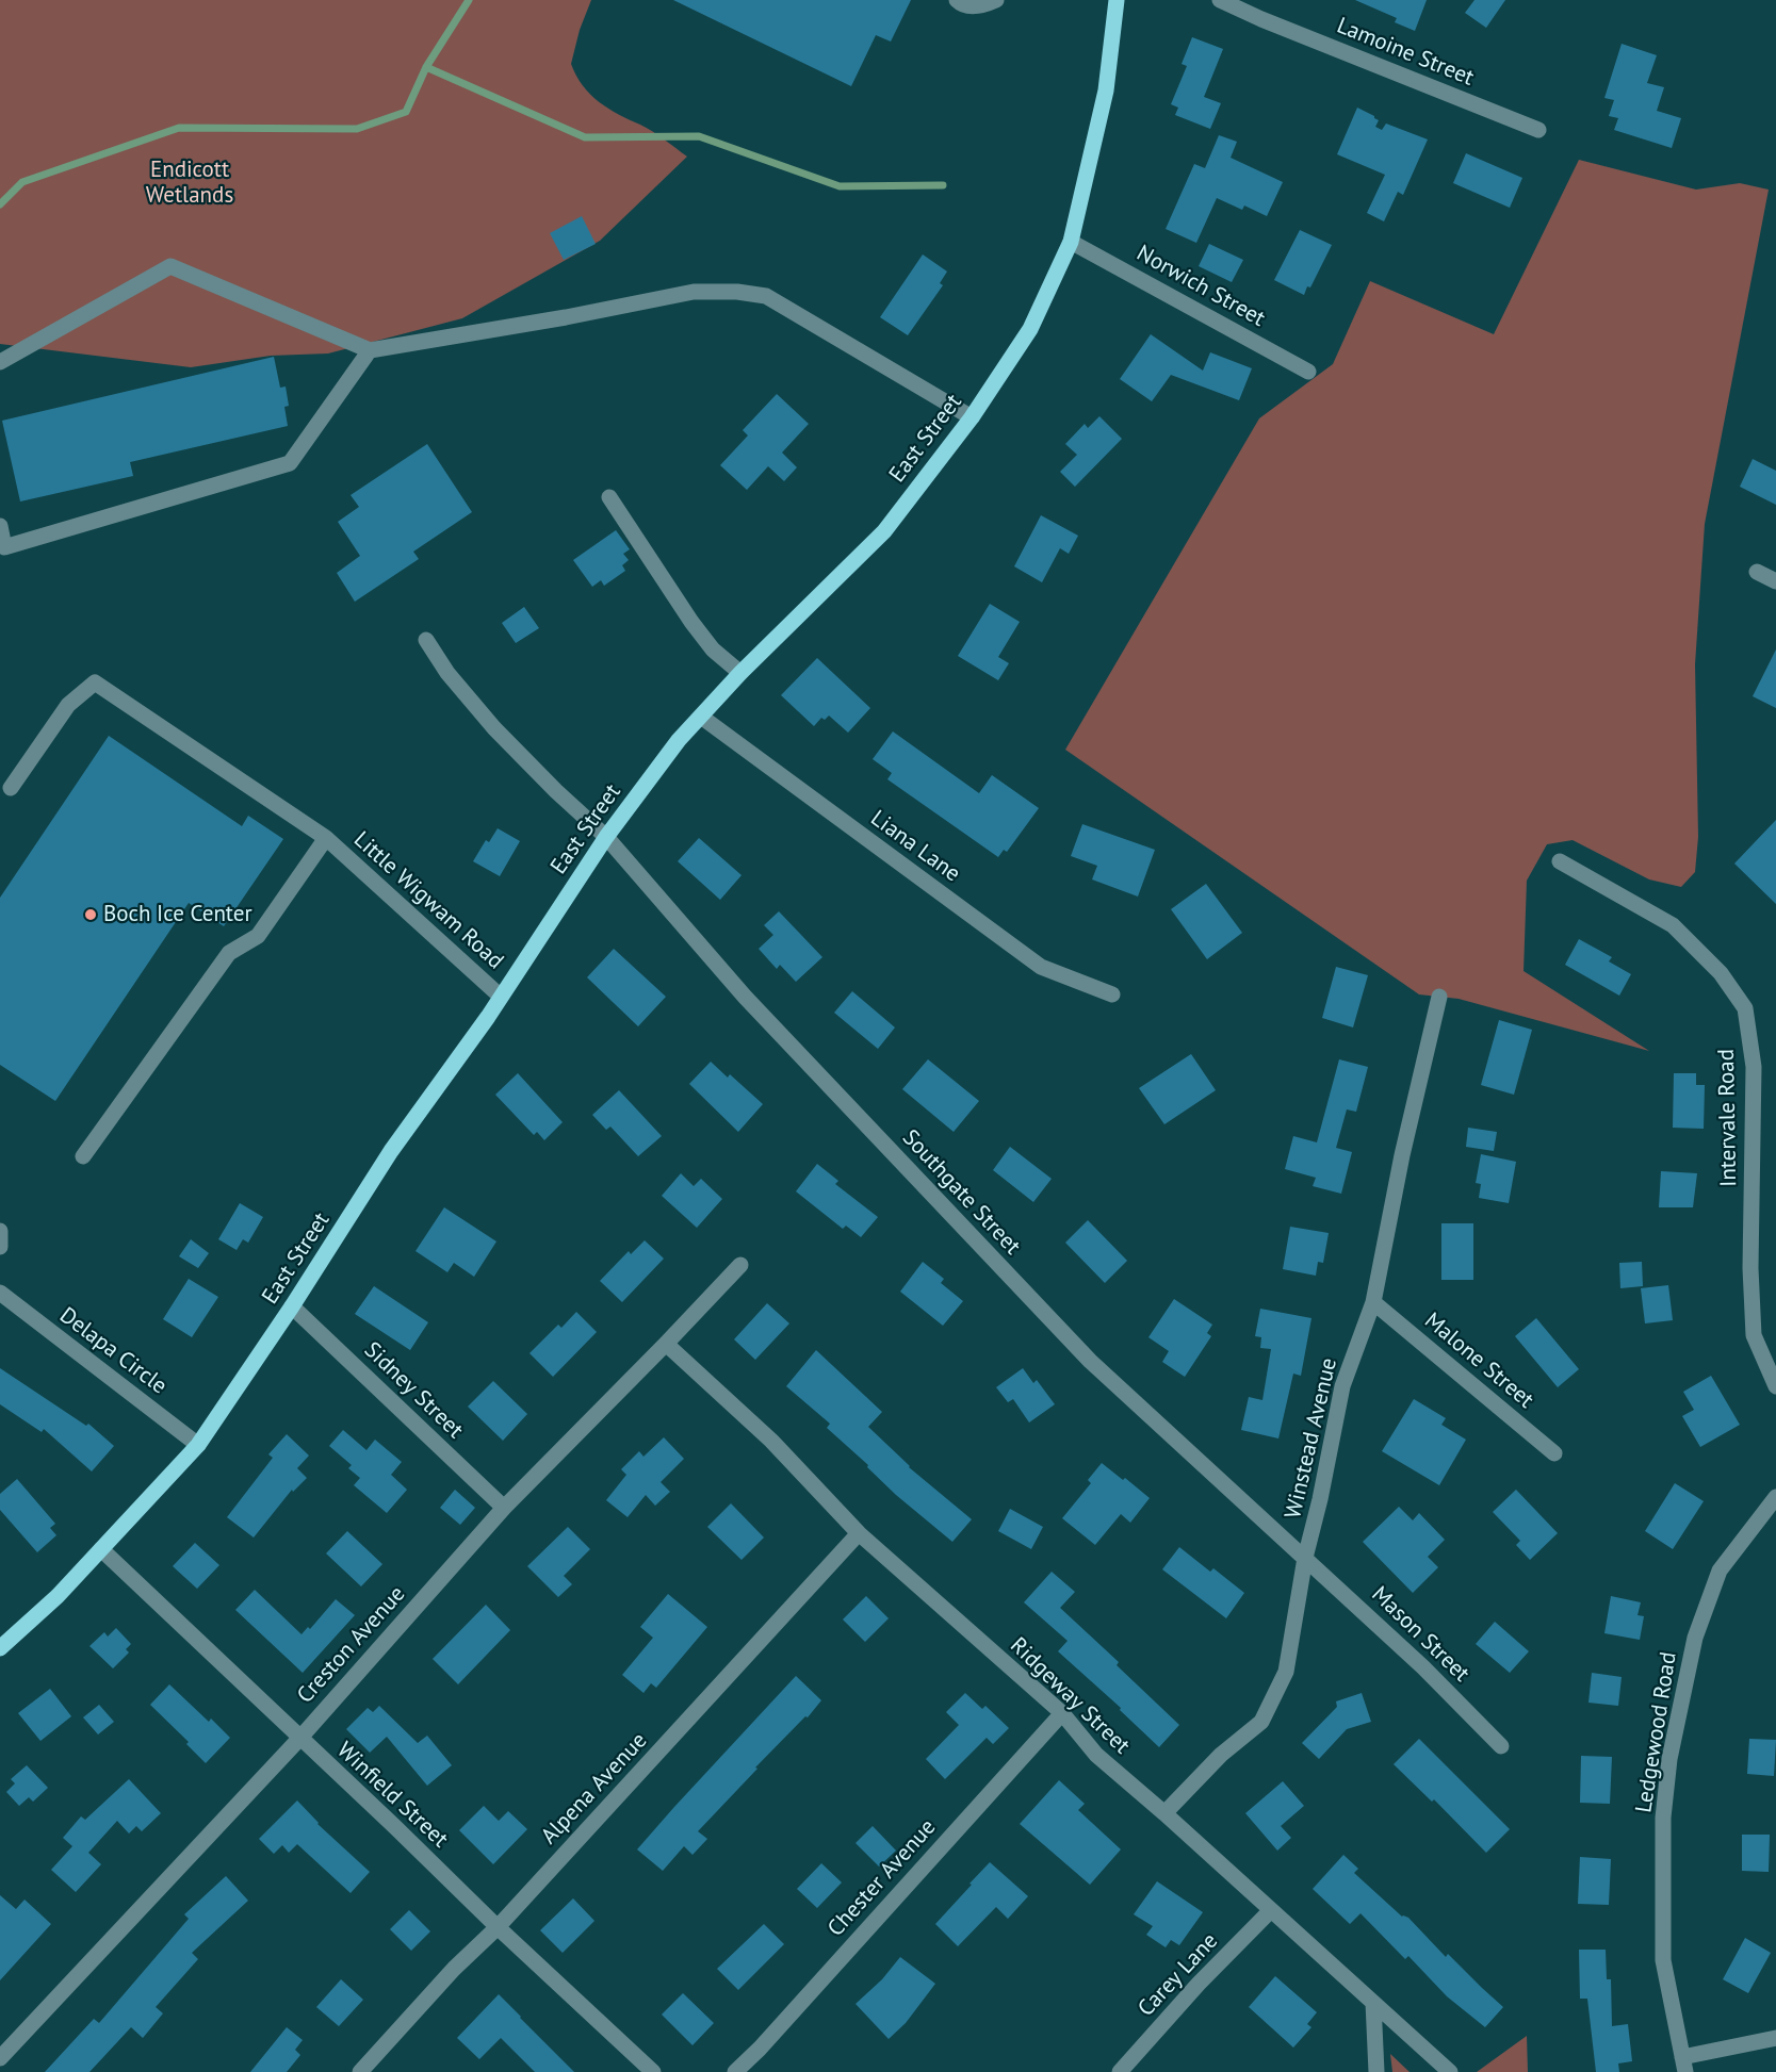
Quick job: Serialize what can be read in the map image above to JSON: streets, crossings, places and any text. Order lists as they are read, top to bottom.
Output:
{
  "streets": {
    "main road": ["East Street"],
    "street": [
      "Lamoine Street",
      "Norwich Street",
      "Liana Lane",
      "Little Wigwam Road",
      "Intervale Road",
      "Southgate Street",
      "Delapa Circle",
      "Malone Street",
      "Sidney Street",
      "Winstead Avenue",
      "Mason Street",
      "Creston Avenue",
      "Ridgeway Street",
      "Ledgewood Road",
      "Alpena Avenue",
      "Winfield Street",
      "Chester Avenue",
      "Carey Lane"
    ]
  },
  "crossings": [
    ["Norwich Street", "East Street"],
    ["East Street", "Liana Lane"],
    ["East Street", "Little Wigwam Road"],
    ["East Street", "Southgate Street"],
    ["East Street", "Delapa Circle"],
    ["East Street", "Sidney Street"],
    ["East Street", "Winfield Street"],
    ["Southgate Street", "Winstead Avenue"],
    ["Southgate Street", "Mason Street"],
    ["Malone Street", "Winstead Avenue"],
    ["Sidney Street", "Creston Avenue"],
    ["Winstead Avenue", "Mason Street"],
    ["Winstead Avenue", "Ridgeway Street"],
    ["Creston Avenue", "Ridgeway Street"],
    ["Creston Avenue", "Winfield Street"],
    ["Ridgeway Street", "Alpena Avenue"],
    ["Ridgeway Street", "Chester Avenue"],
    ["Ridgeway Street", "Carey Lane"],
    ["Alpena Avenue", "Winfield Street"]
  ],
  "parks": ["Endicott Wetlands"],
  "places": ["Boch Ice Center"]
}
